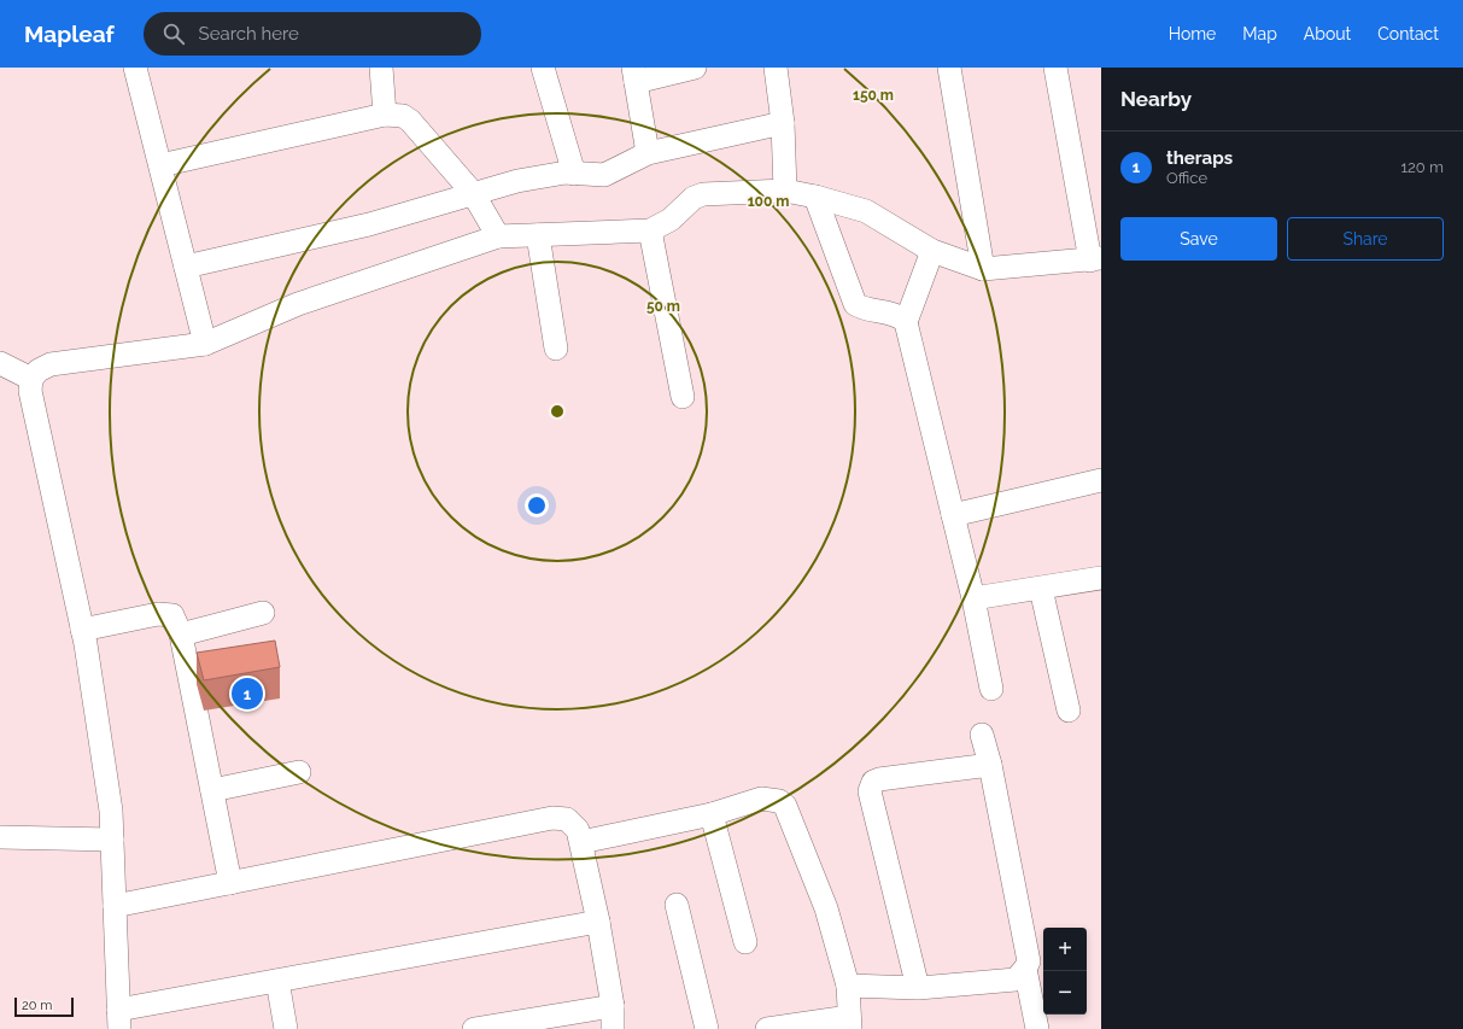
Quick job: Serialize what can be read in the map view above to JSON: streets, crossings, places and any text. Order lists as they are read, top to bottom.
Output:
{
  "scale_bar": "20 m",
  "page": {
    "header": "Mapleaf",
    "search": "Search here",
    "nav": [
      "Home",
      "Map",
      "About",
      "Contact"
    ],
    "heading": "Nearby",
    "list": [
      {
        "mark": "1",
        "name": "theraps",
        "note": "Office",
        "value": "120 m"
      }
    ],
    "buttons": ["Save", "Share"],
    "pins": "1",
    "map_buttons": ["+", "−"],
    "scale": "20 m"
  },
  "rings": ["150 m", "100 m", "50 m"]
}
